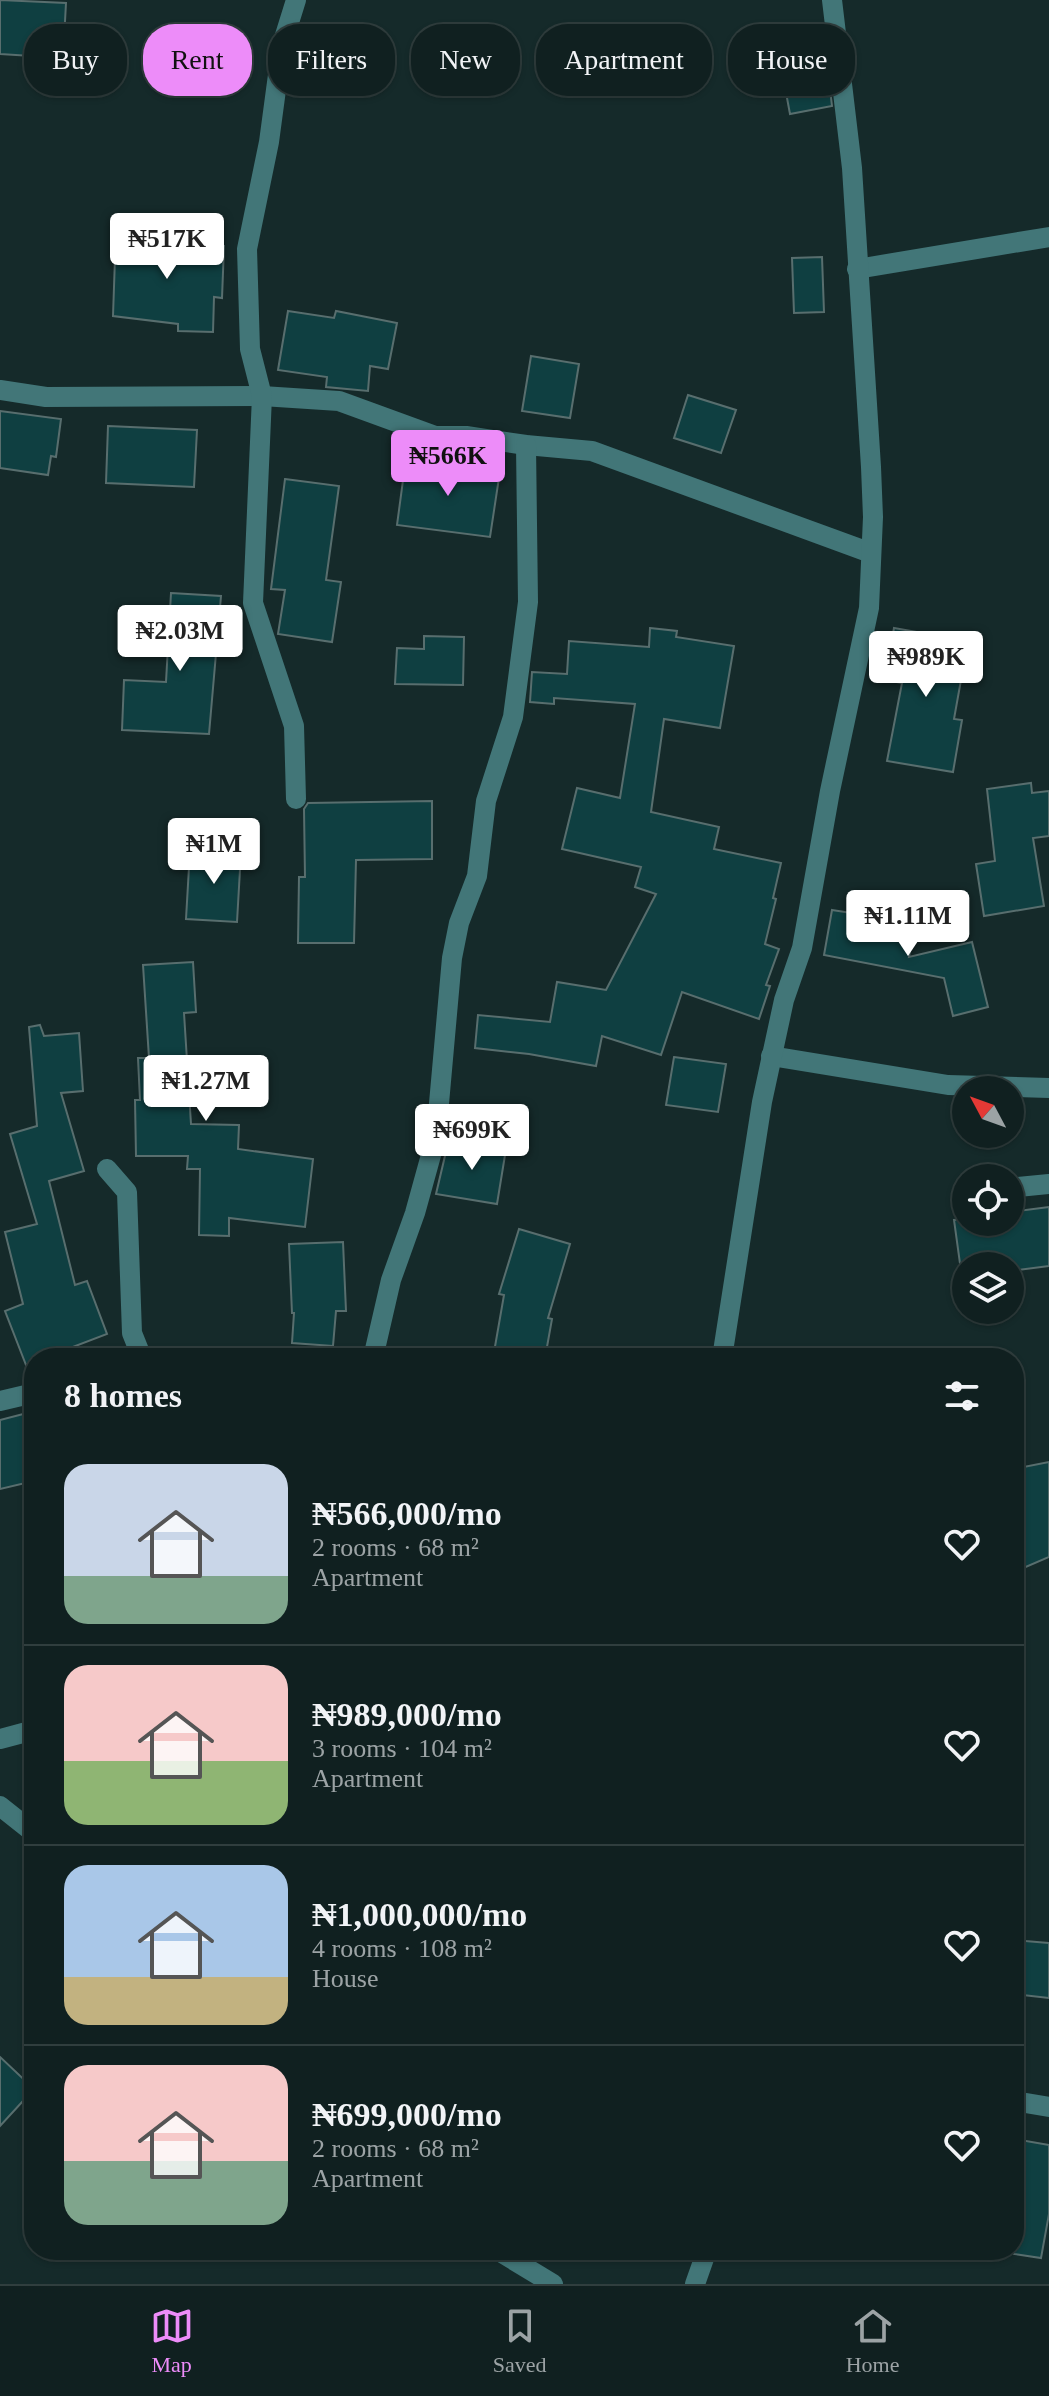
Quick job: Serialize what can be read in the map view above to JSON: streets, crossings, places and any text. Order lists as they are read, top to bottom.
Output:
{
  "north": "top left",
  "page": {
    "chip": [
      "Buy",
      "Rent",
      "Filters",
      "New",
      "Apartment",
      "House"
    ],
    "price": [
      "₦517K",
      "₦566K",
      "₦2.03M",
      "₦989K",
      "₦1M",
      "₦1.11M",
      "₦1.27M",
      "₦699K"
    ],
    "heading": "8 homes",
    "list": [
      {
        "name": "₦566,000/mo",
        "note": "2 rooms · 68 m² · Apartment"
      },
      {
        "name": "₦989,000/mo",
        "note": "3 rooms · 104 m² · Apartment"
      },
      {
        "name": "₦1,000,000/mo",
        "note": "4 rooms · 108 m² · House"
      },
      {
        "name": "₦699,000/mo",
        "note": "2 rooms · 68 m² · Apartment"
      }
    ],
    "tabs": ["Map", "Saved", "Home"]
  }
}
